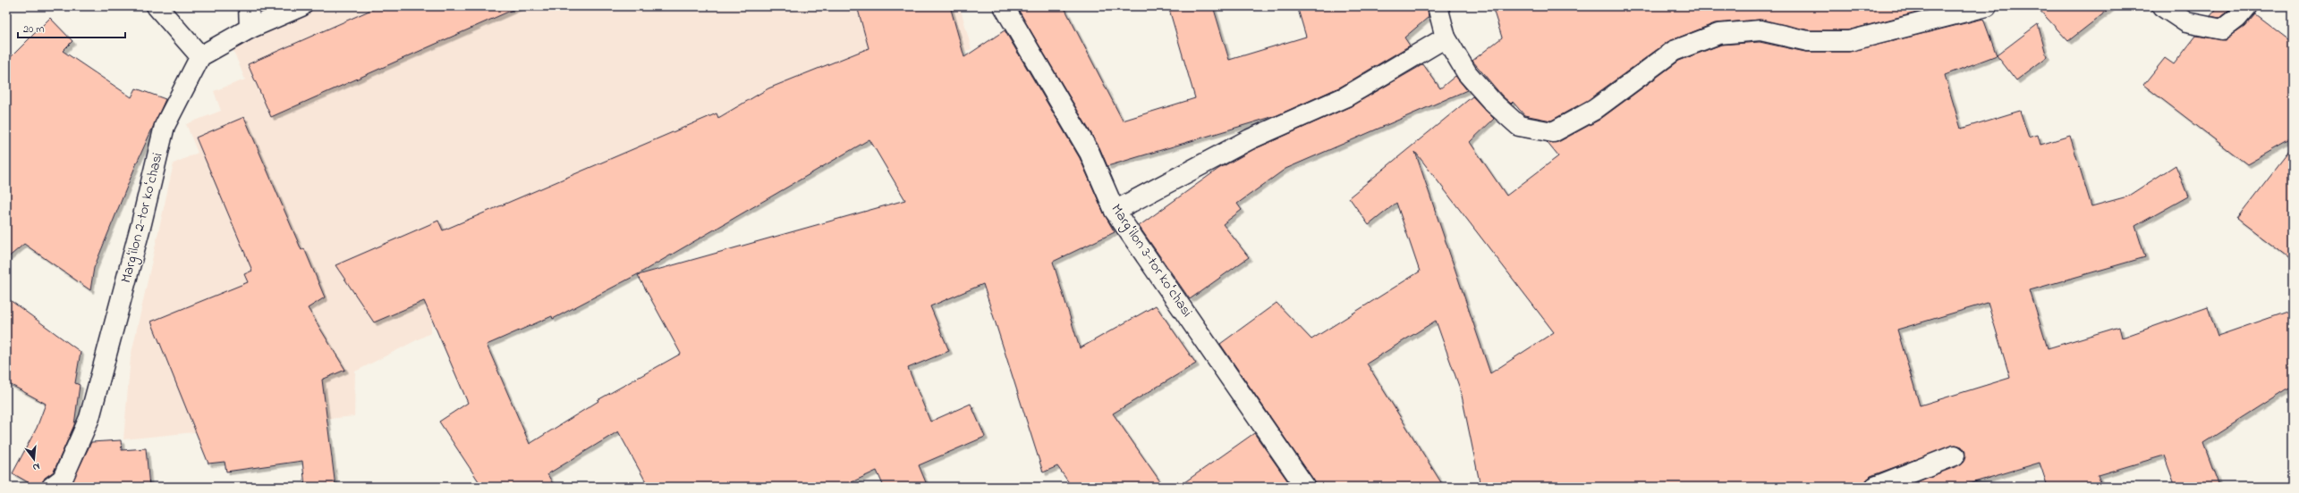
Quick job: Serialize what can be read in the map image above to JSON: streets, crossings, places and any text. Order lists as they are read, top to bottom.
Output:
{
  "streets": {
    "street": ["Margʻilon 2-tor koʻchasi", "Margʻilon 3-tor koʻchasi"]
  },
  "scale_bar": "20 m",
  "north": "bottom"
}
